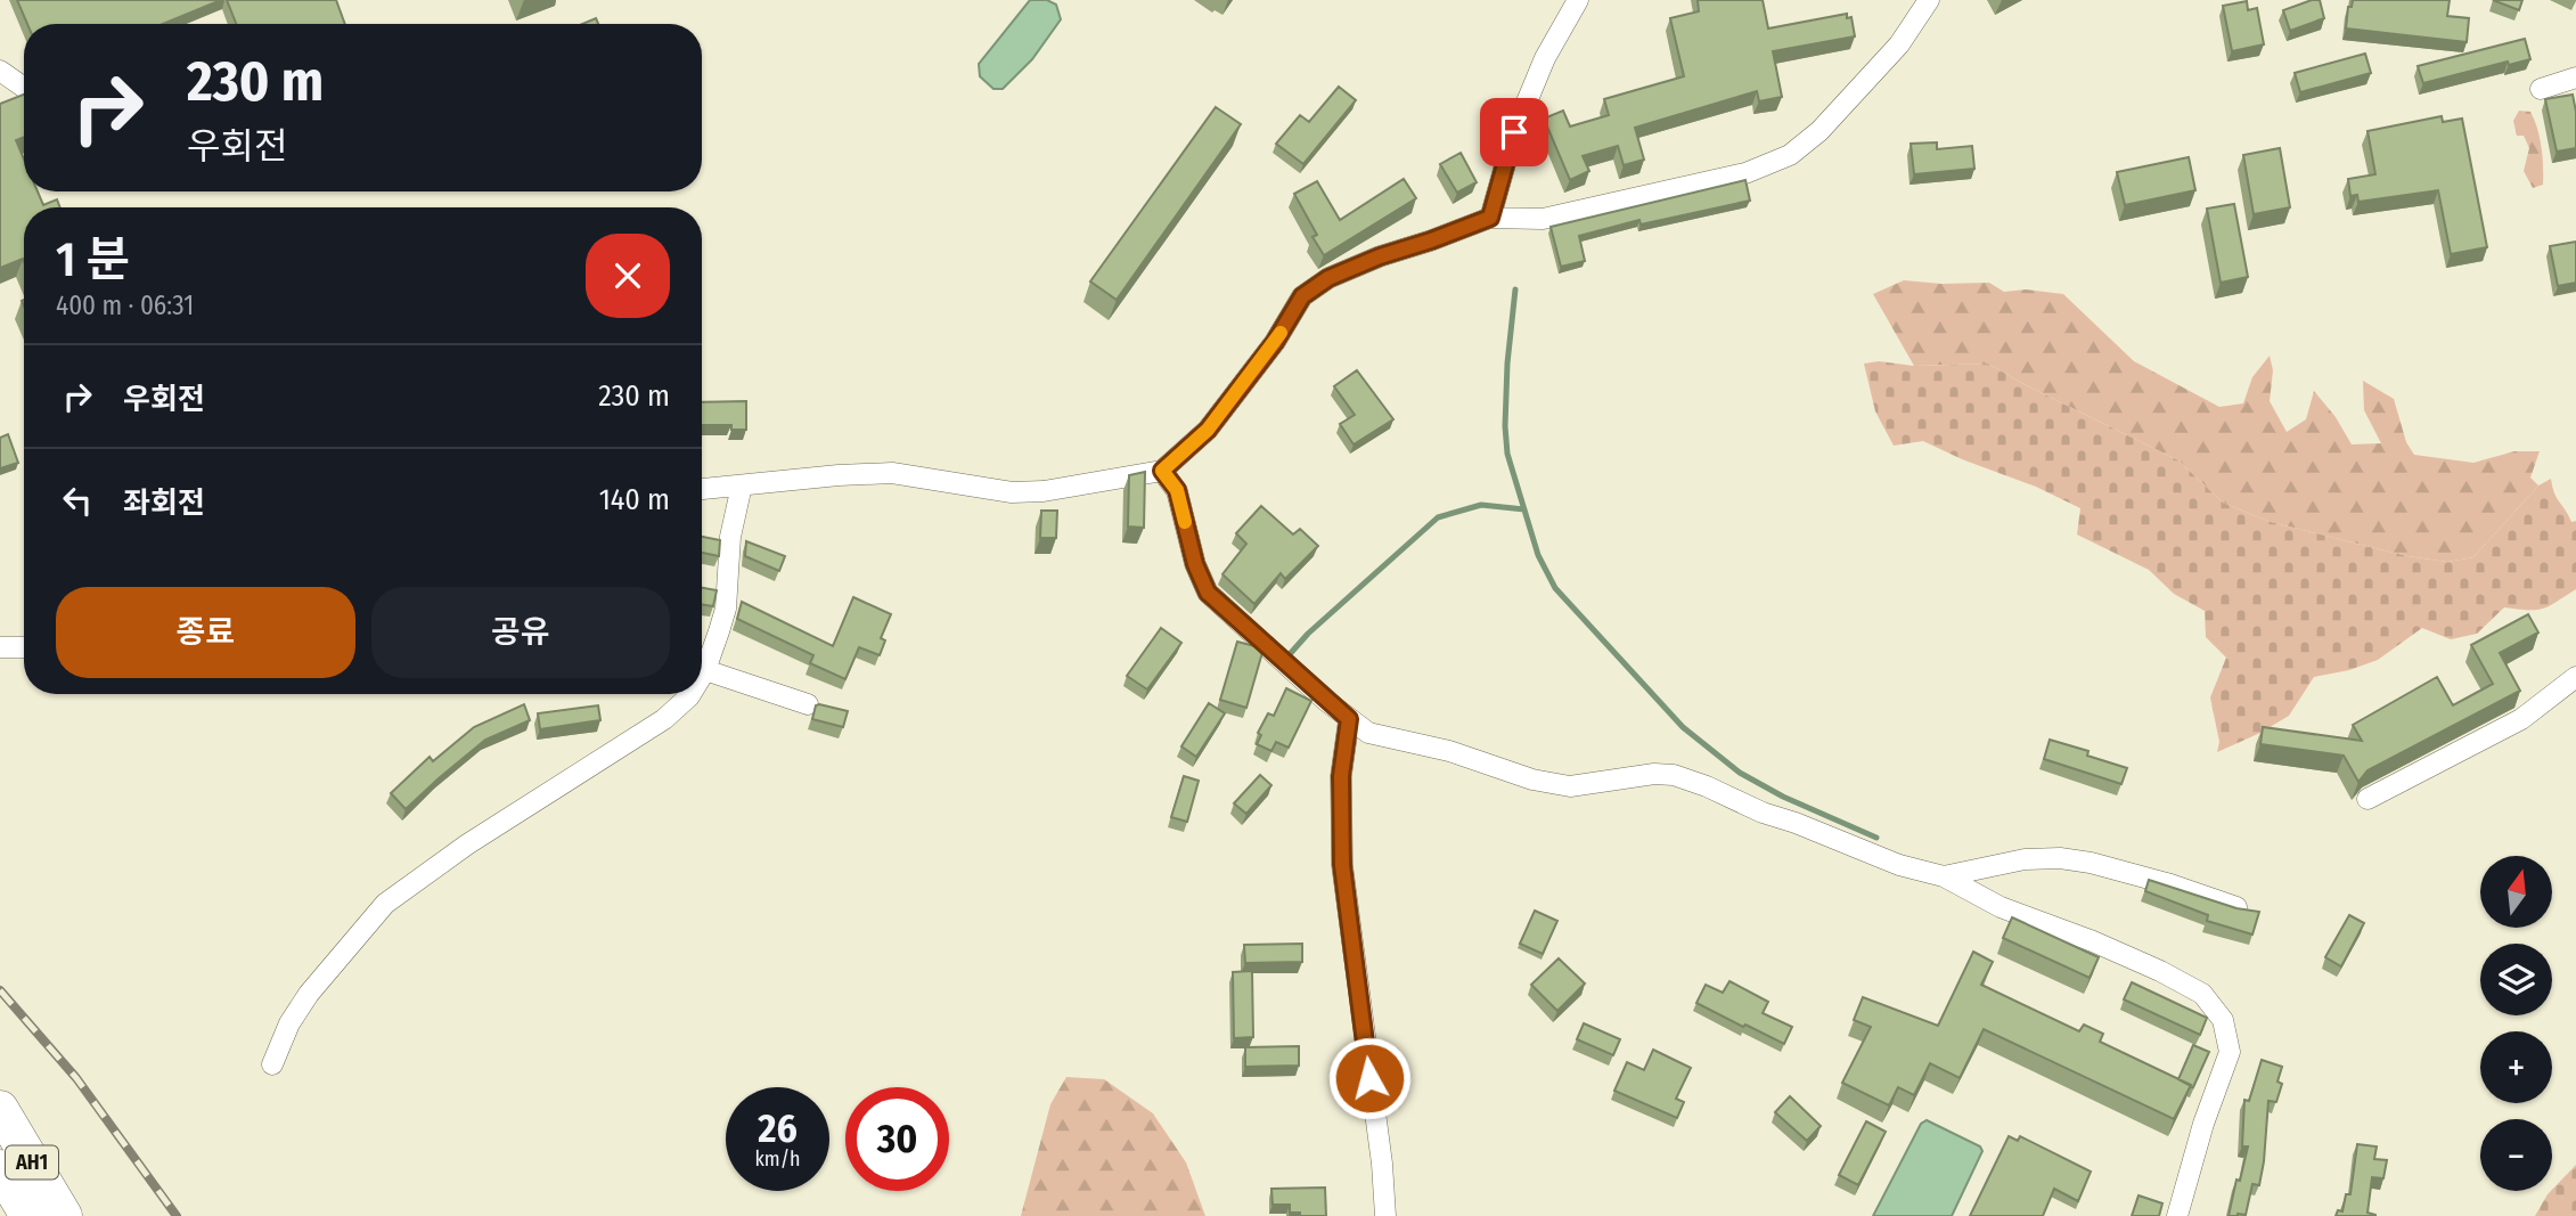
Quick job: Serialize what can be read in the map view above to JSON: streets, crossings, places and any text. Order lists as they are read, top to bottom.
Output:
{
  "streets": {
    "highway": ["AH1"]
  },
  "north": "top",
  "page": {
    "turn": ["230 m", "우회전"],
    "heading": ["1 분", "400 m · 06:31"],
    "list": [
      {
        "name": "우회전",
        "value": "230 m"
      },
      {
        "name": "좌회전",
        "value": "140 m"
      }
    ],
    "buttons": ["종료", "공유"],
    "map_buttons": ["+", "−"],
    "speed": "26 km/h",
    "limit": "30"
  }
}
